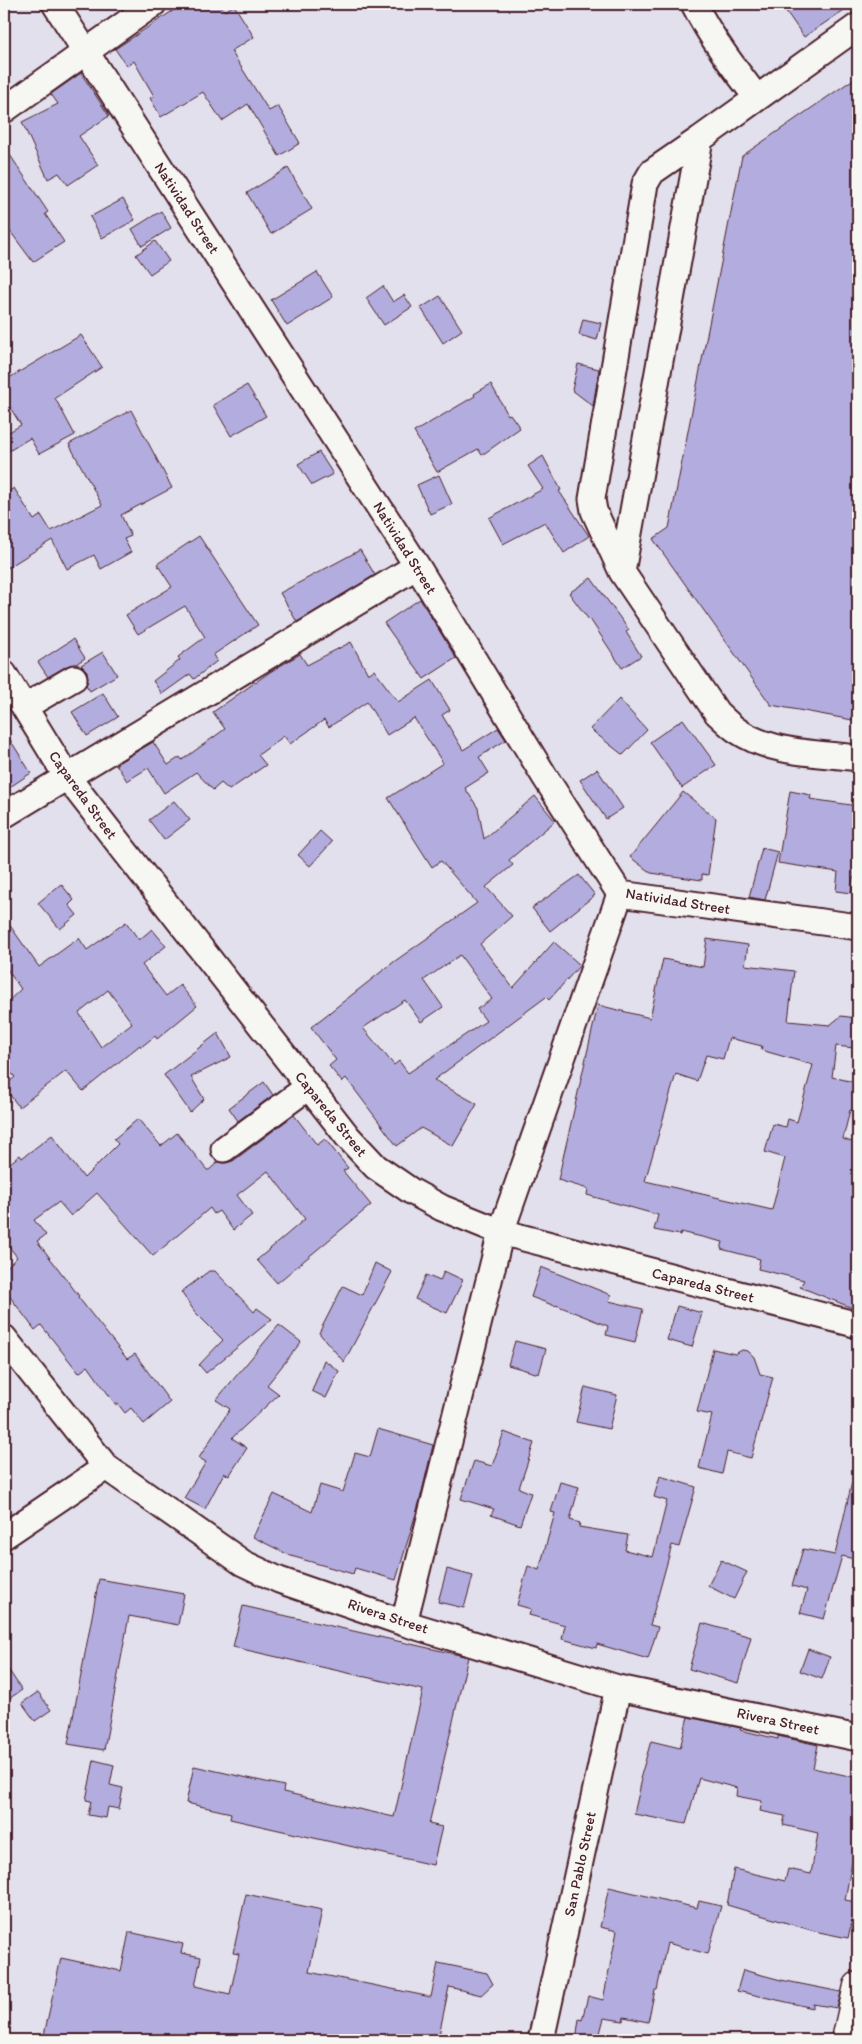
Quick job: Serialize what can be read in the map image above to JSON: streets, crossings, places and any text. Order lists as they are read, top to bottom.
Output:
{
  "streets": {
    "street": [
      "Natividad Street",
      "Capareda Street",
      "Rivera Street",
      "San Pablo Street"
    ]
  },
  "crossings": [
    ["Rivera Street", "San Pablo Street"]
  ]
}
